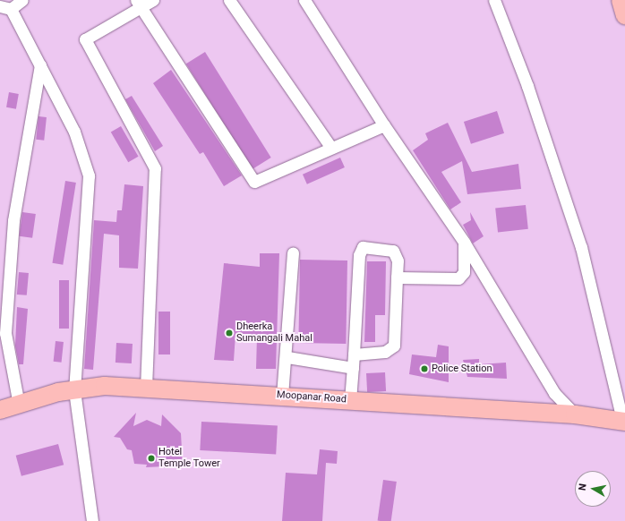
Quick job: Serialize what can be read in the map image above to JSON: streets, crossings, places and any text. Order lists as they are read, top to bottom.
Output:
{
  "streets": {
    "main road": ["Moopanar Road"]
  },
  "places": ["Dheerka Sumangali Mahal", "Police Station", "Hotel Temple Tower"],
  "north": "left"
}
